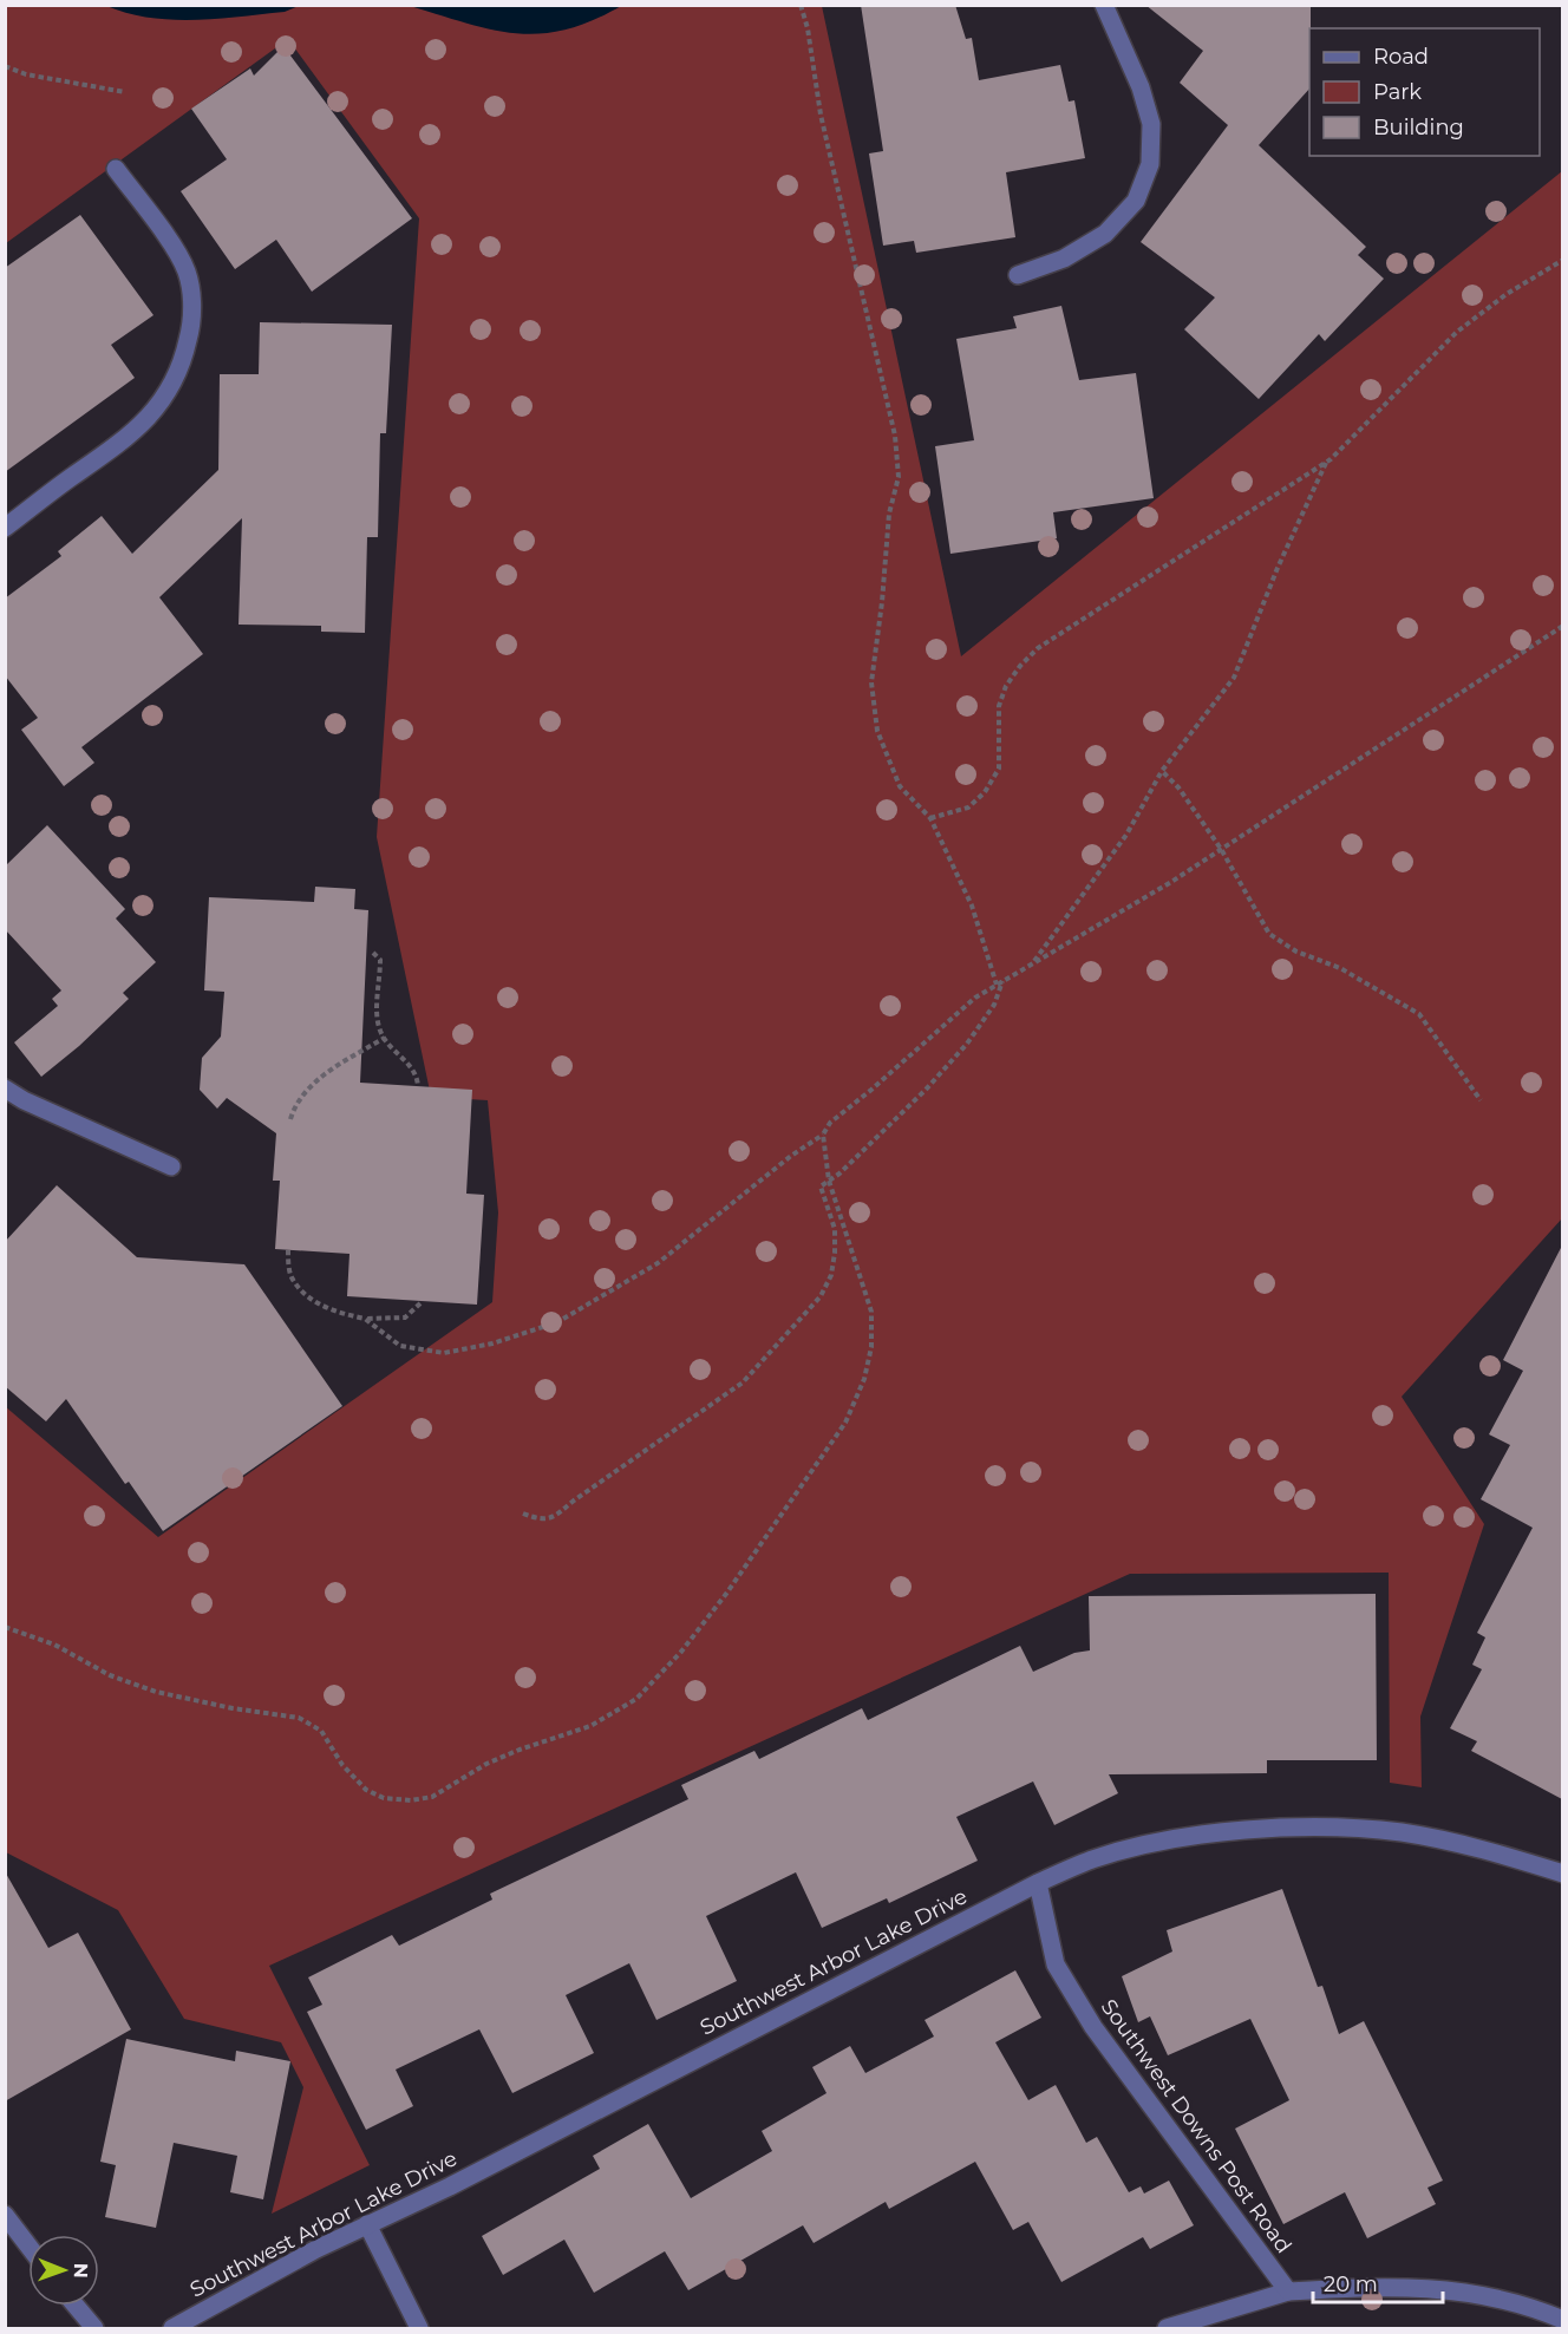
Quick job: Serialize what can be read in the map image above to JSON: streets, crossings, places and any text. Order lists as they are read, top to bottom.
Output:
{
  "streets": {
    "street": ["Southwest Arbor Lake Drive", "Southwest Downs Post Road"]
  },
  "crossings": [
    ["Southwest Arbor Lake Drive", "Southwest Downs Post Road"]
  ],
  "legend": ["Road", "Park", "Building"],
  "scale_bar": "20 m",
  "north": "right"
}
